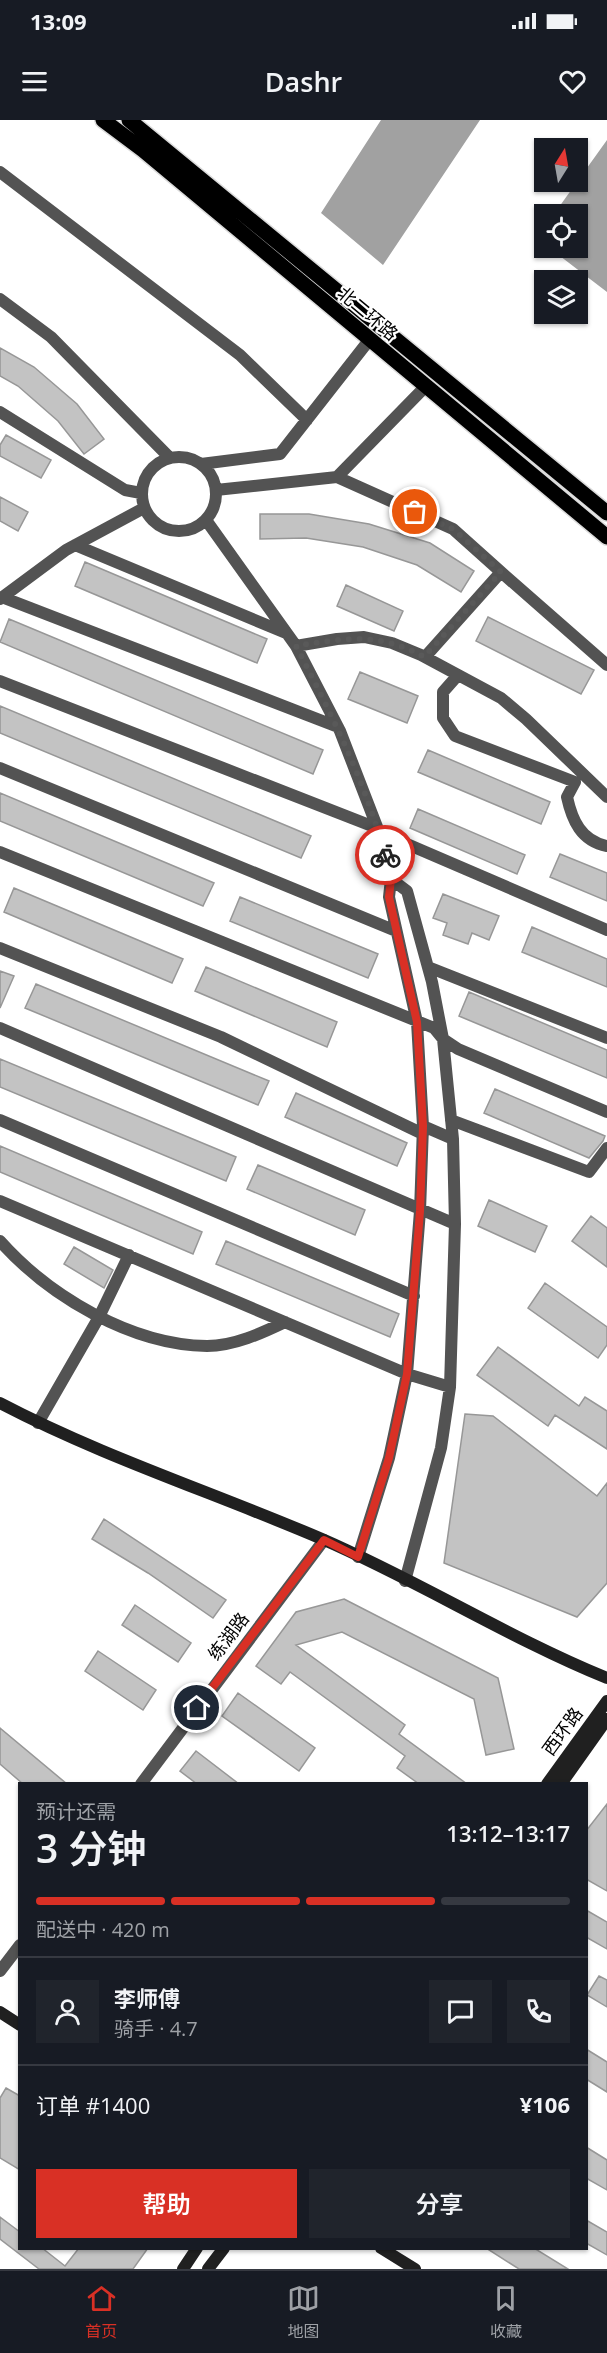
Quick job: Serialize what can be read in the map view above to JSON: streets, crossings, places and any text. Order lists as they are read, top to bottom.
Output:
{
  "streets": {
    "main road": ["北二环路"],
    "street": ["练湖路", "西环路"]
  },
  "north": "top",
  "page": {
    "status": "13:09",
    "header": "Dashr",
    "heading": ["3 分钟", "预计还需", "13:12–13:17"],
    "panel": [
      "李师傅",
      "骑手 · 4.7",
      "订单 #1400",
      "¥106"
    ],
    "bar": "配送中 · 420 m",
    "buttons": ["帮助", "分享"],
    "tabs": ["首页", "地图", "收藏"]
  }
}
